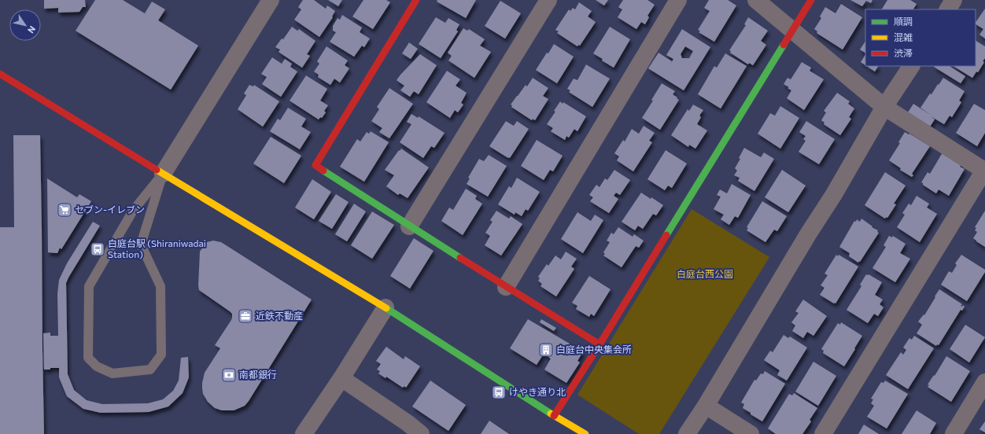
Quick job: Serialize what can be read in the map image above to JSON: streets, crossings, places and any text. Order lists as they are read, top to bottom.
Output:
{
  "parks": ["白庭台西公園"],
  "places": {
    "supermarket": ["セブン-イレブン"],
    "bus stop": ["白庭台駅 (Shiraniwadai Station)", "けやき通り北"],
    "office": ["近鉄不動産"],
    "building": ["白庭台中央集会所"],
    "bank": ["南都銀行"]
  },
  "legend": ["順調", "混雑", "渋滞"],
  "north": "bottom right"
}
